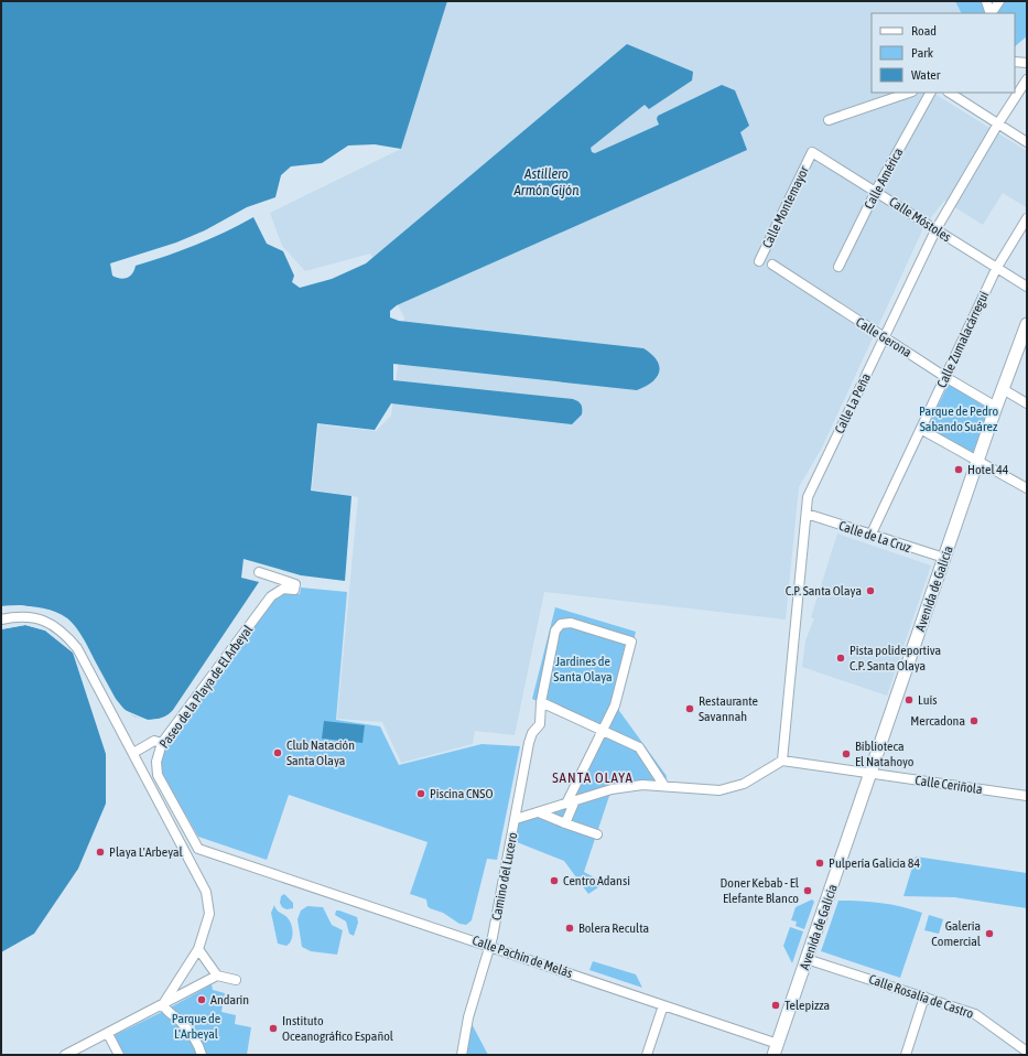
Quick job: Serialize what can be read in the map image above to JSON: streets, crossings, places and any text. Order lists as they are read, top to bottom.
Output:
{
  "streets": {
    "street": [
      "Calle América",
      "Calle Montemayor",
      "Calle Móstoles",
      "Calle Gerona",
      "Calle Zumalacárregui",
      "Calle La Peña",
      "Calle de La Cruz",
      "Avenida de Galicia",
      "Paseo de la Playa de El Arbeyal",
      "Calle Ceriñola",
      "Camino del Lucero",
      "Calle Pachín de Melás",
      "Calle Rosalía de Castro"
    ]
  },
  "crossings": [
    ["Calle América", "Calle Móstoles"],
    ["Calle Montemayor", "Calle Móstoles"],
    ["Calle Móstoles", "Calle Zumalacárregui"],
    ["Calle Móstoles", "Calle La Peña"],
    ["Calle Gerona", "Calle Zumalacárregui"],
    ["Calle Gerona", "Calle La Peña"],
    ["Calle Gerona", "Avenida de Galicia"],
    ["Calle Zumalacárregui", "Calle de La Cruz"],
    ["Calle La Peña", "Calle de La Cruz"],
    ["Calle La Peña", "Calle Ceriñola"],
    ["Calle de La Cruz", "Avenida de Galicia"],
    ["Avenida de Galicia", "Calle Ceriñola"],
    ["Avenida de Galicia", "Calle Pachín de Melás"],
    ["Avenida de Galicia", "Calle Rosalía de Castro"],
    ["Paseo de la Playa de El Arbeyal", "Calle Pachín de Melás"],
    ["Camino del Lucero", "Calle Pachín de Melás"]
  ],
  "districts": ["SANTA OLAYA"],
  "water": ["Astillero Armón Gijón"],
  "parks": ["Parque de Pedro Sabando Suárez", "Jardines de Santa Olaya", "Parque de L'Arbeyal"],
  "places": [
    "Hotel 44",
    "C.P. Santa Olaya",
    "Pista polideportiva C.P. Santa Olaya",
    "Luís",
    "Restaurante Savannah",
    "Mercadona",
    "Club Natación Santa Olaya",
    "Biblioteca El Natahoyo",
    "Piscina CNSO",
    "Playa L'Arbeyal",
    "Pulpería Galicia 84",
    "Centro Adansi",
    "Doner Kebab - El Elefante Blanco",
    "Bolera Reculta",
    "Galeria Comercial",
    "Andarin",
    "Telepizza",
    "Instituto Oceanográfico Español"
  ],
  "legend": ["Road", "Park", "Water"]
}
